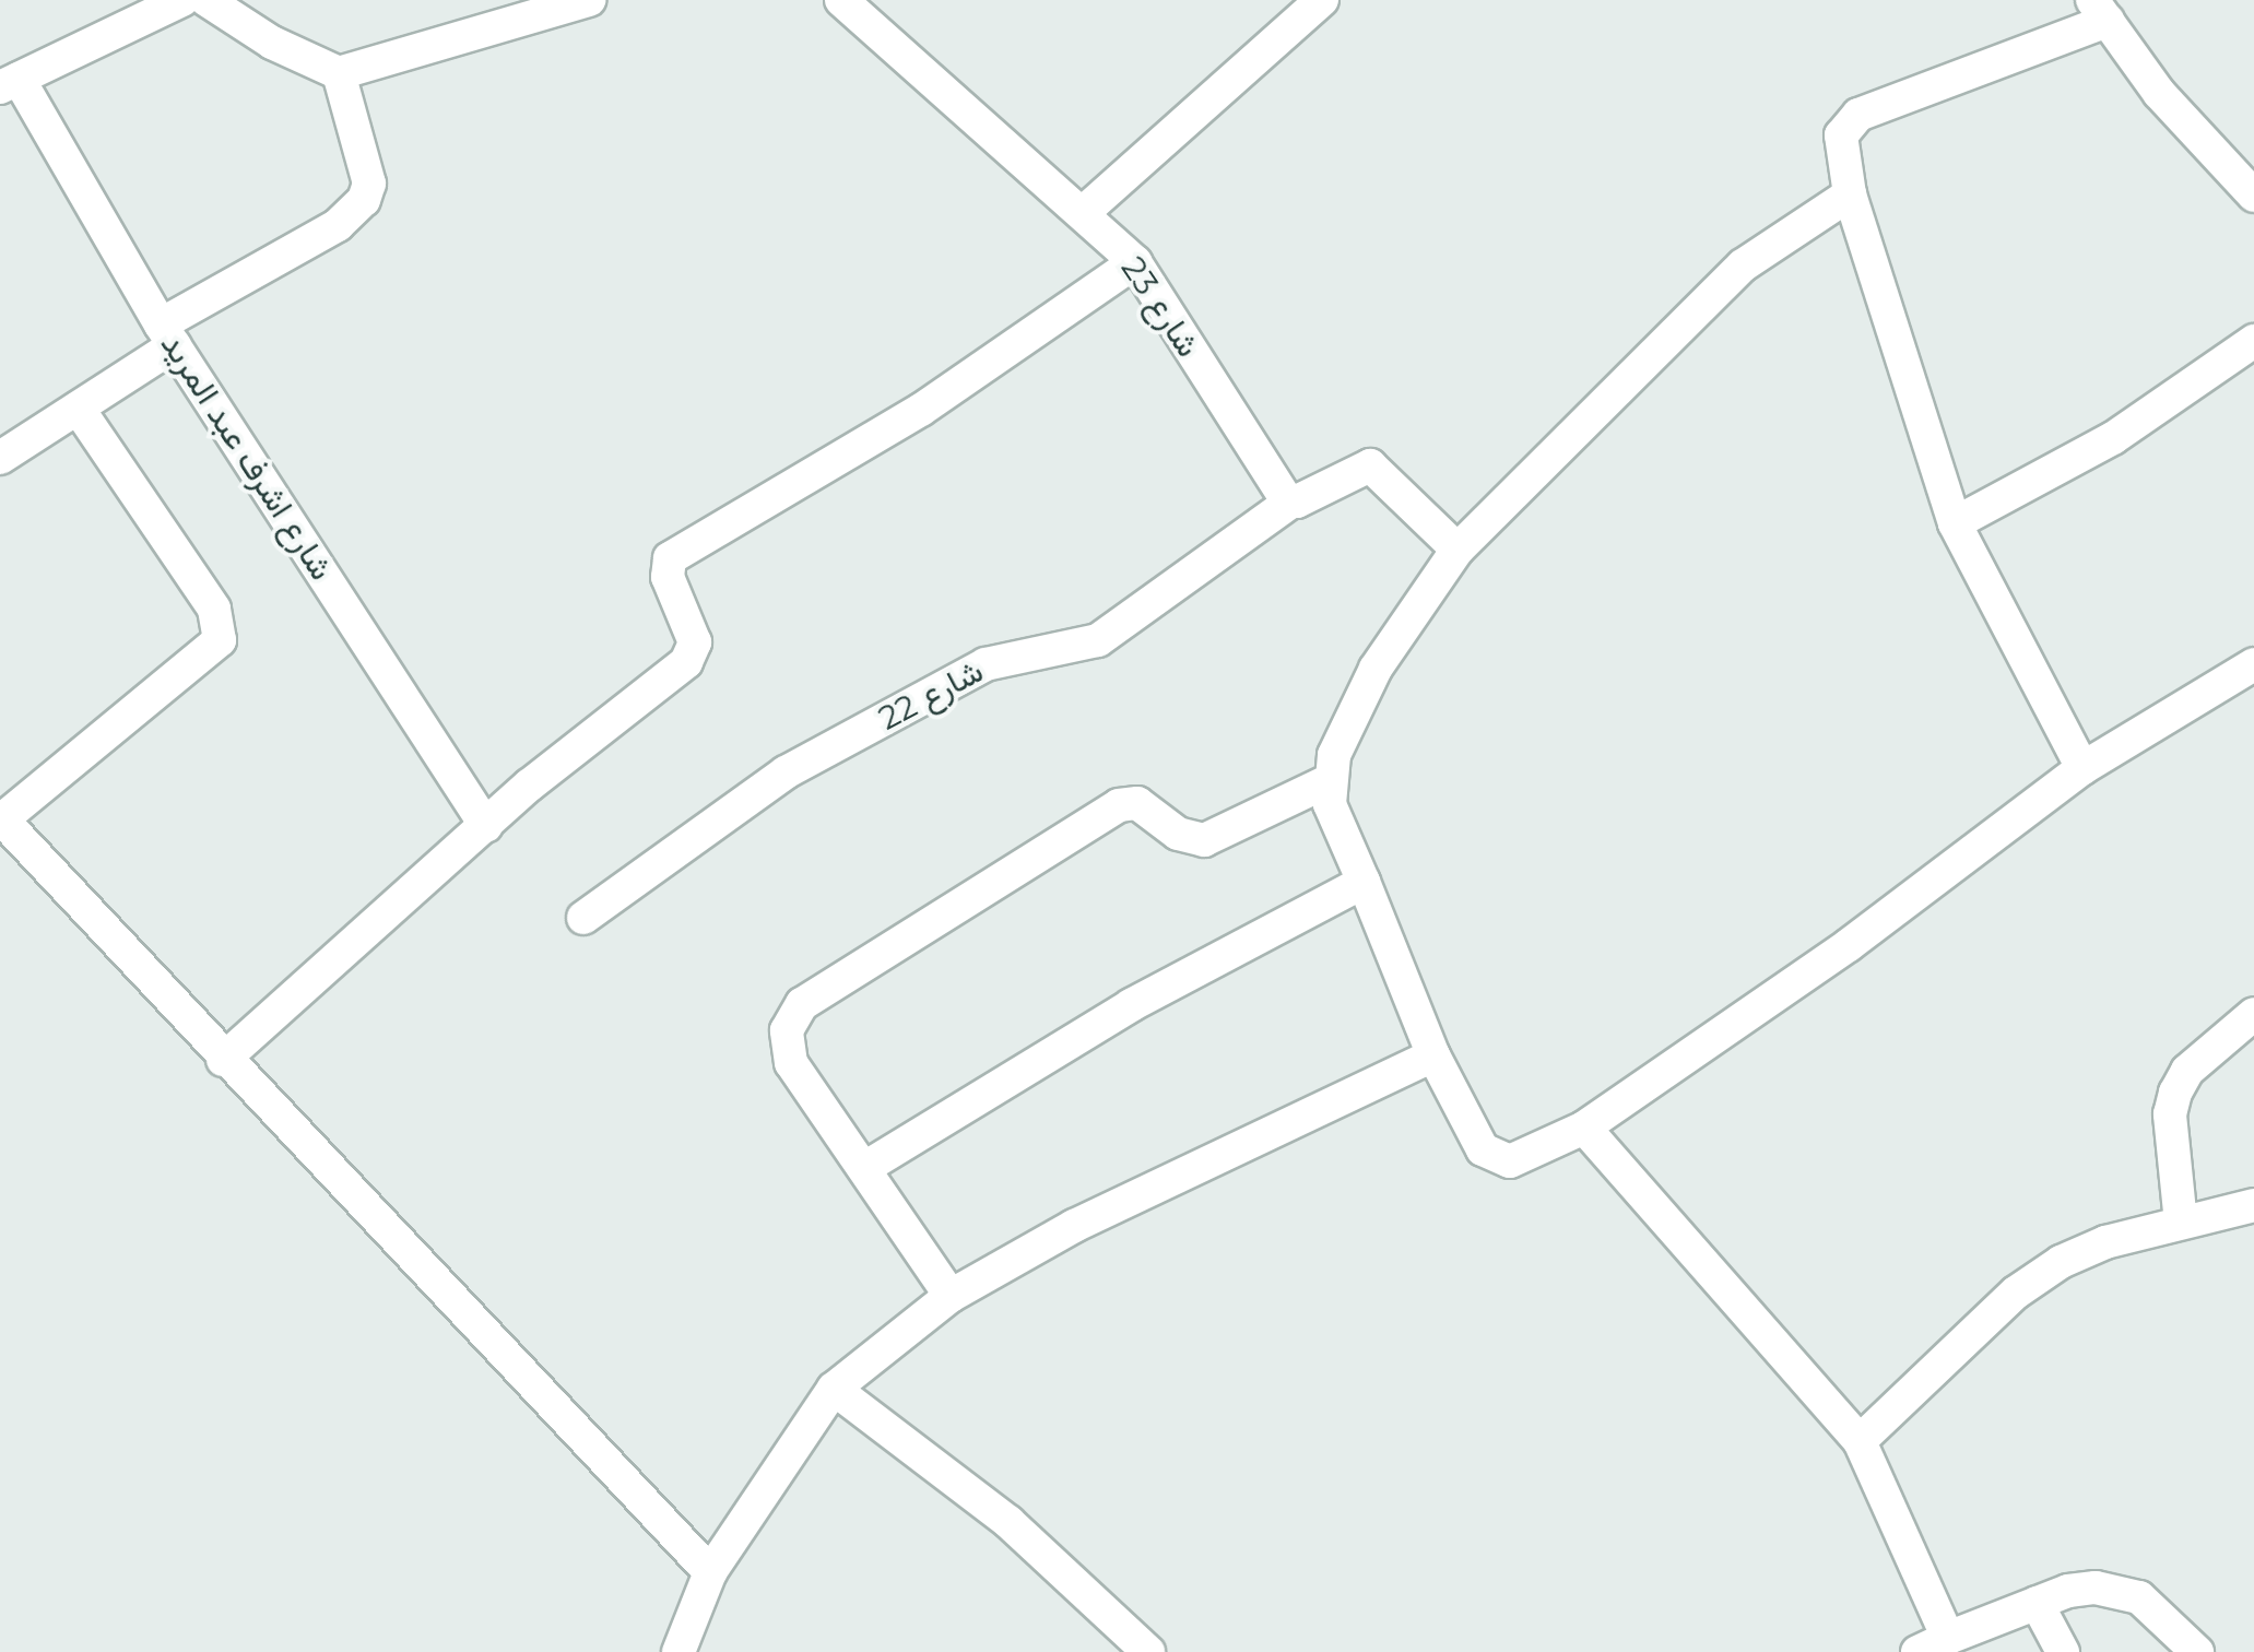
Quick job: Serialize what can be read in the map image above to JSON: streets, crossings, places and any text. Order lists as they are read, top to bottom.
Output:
{
  "streets": {
    "street": ["شارع 23", "شارع اشرف عبد المريد", "شارع 22"]
  },
  "crossings": [
    ["شارع 23", "شارع 22"]
  ]
}
